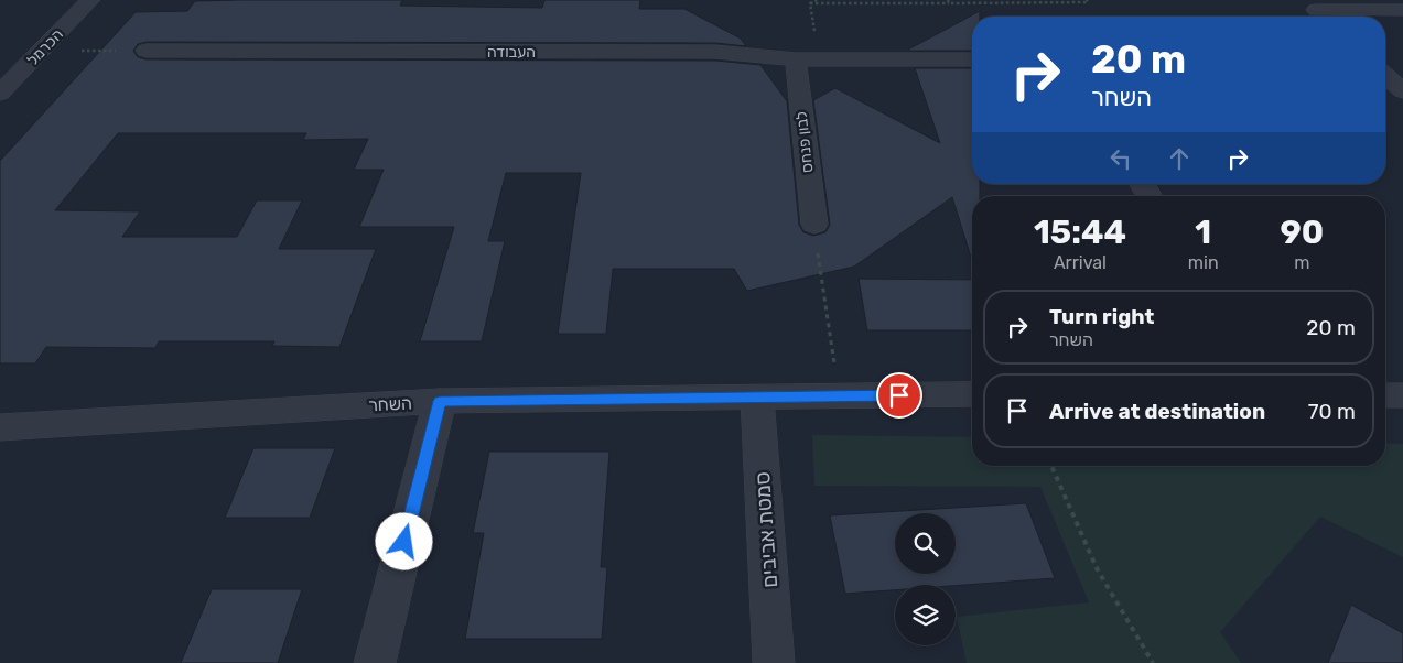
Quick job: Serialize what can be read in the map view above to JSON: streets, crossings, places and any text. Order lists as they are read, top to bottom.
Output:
{
  "streets": {
    "street": [
      "הכרמל",
      "העבודה",
      "לבון פנחס",
      "השחר",
      "סמטת אביבים"
    ]
  },
  "crossings": [
    ["העבודה", "לבון פנחס"],
    ["השחר", "סמטת אביבים"]
  ],
  "page": {
    "turn": ["20 m", "השחר"],
    "eta": [
      "15:44",
      "Arrival",
      "1",
      "min",
      "90",
      "m"
    ],
    "list": [
      {
        "name": "Turn right",
        "note": "השחר",
        "value": "20 m"
      },
      {
        "name": "Arrive at destination",
        "value": "70 m"
      }
    ]
  }
}
